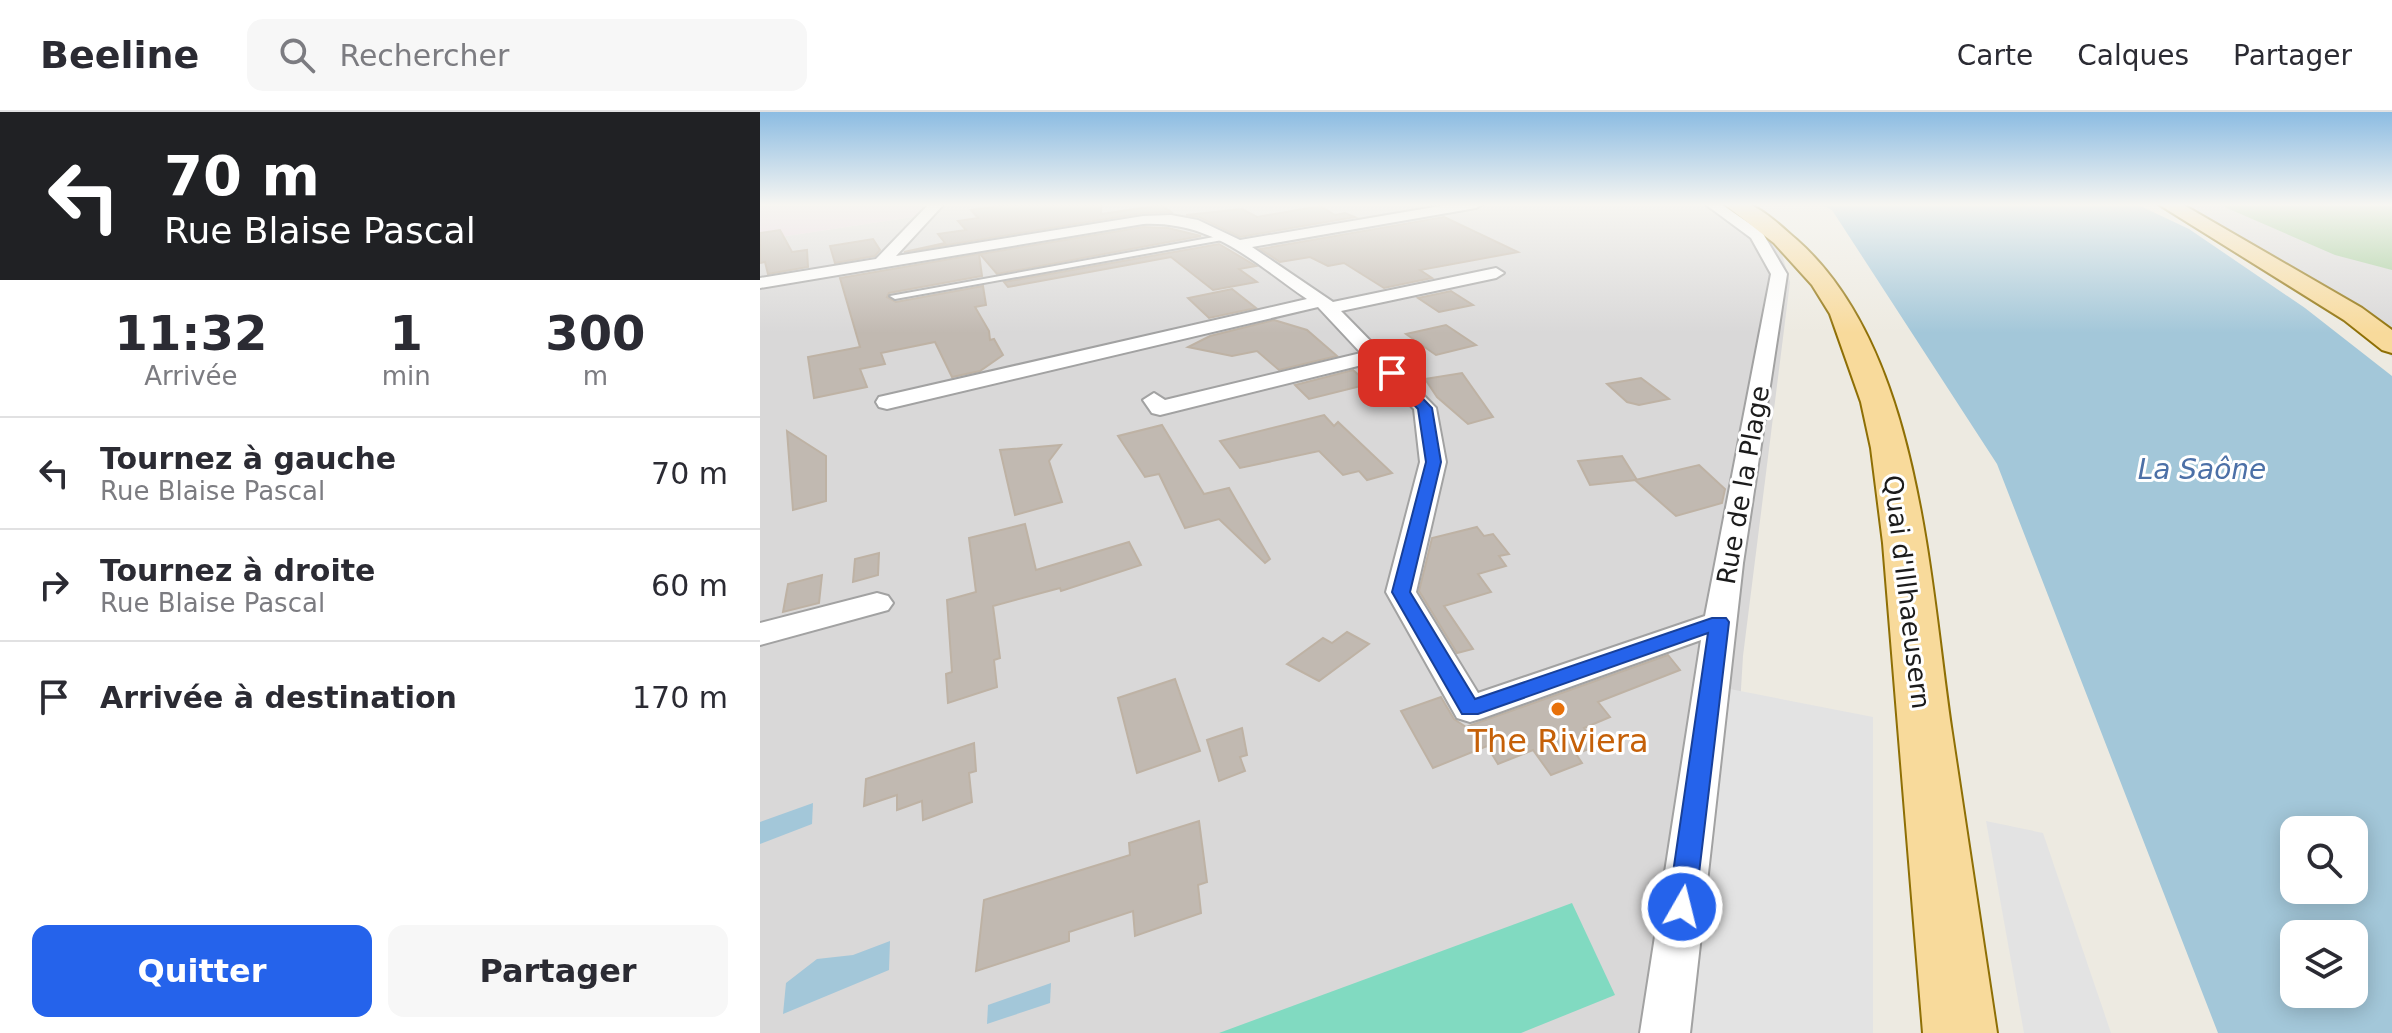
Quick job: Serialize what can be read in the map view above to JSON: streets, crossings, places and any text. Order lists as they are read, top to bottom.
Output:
{
  "streets": {
    "main road": ["Quai d'Illhaeusern"],
    "street": ["Rue de la Plage"]
  },
  "water": ["La Saône"],
  "places": ["The Riviera"],
  "page": {
    "header": "Beeline",
    "search": "Rechercher",
    "nav": ["Carte", "Calques", "Partager"],
    "turn": ["70 m", "Rue Blaise Pascal"],
    "eta": [
      "11:32",
      "Arrivée",
      "1",
      "min",
      "300",
      "m"
    ],
    "list": [
      {
        "name": "Tournez à gauche",
        "note": "Rue Blaise Pascal",
        "value": "70 m"
      },
      {
        "name": "Tournez à droite",
        "note": "Rue Blaise Pascal",
        "value": "60 m"
      },
      {
        "name": "Arrivée à destination",
        "value": "170 m"
      }
    ],
    "buttons": ["Quitter", "Partager"]
  }
}
